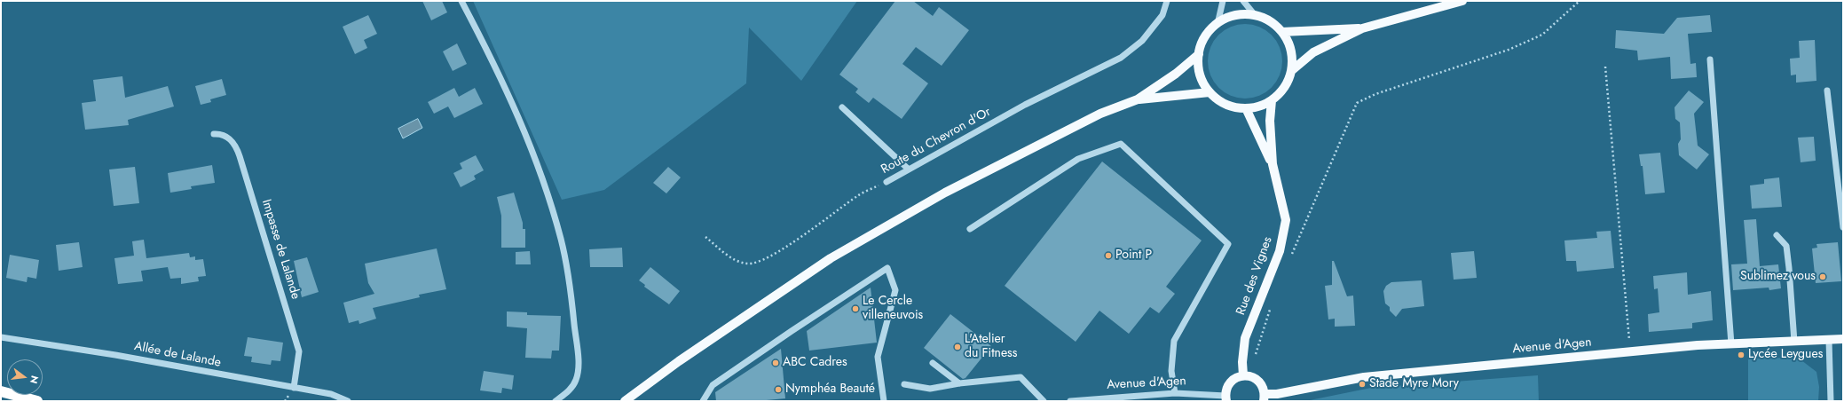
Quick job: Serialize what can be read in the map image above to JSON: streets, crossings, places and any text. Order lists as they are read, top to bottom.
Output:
{
  "streets": {
    "main road": ["Rue des Vignes", "Avenue d'Agen"],
    "street": ["Route du Chevron d'Or", "Impasse de Lalande", "Allée de Lalande"]
  },
  "crossings": [
    ["Impasse de Lalande", "Allée de Lalande"]
  ],
  "places": [
    "Point P",
    "Sublimez vous",
    "Le Cercle villeneuvois",
    "L'Atelier du Fitness",
    "Lycée Leygues",
    "ABC Cadres",
    "Stade Myre Mory",
    "Nymphéa Beauté"
  ],
  "north": "right"
}
